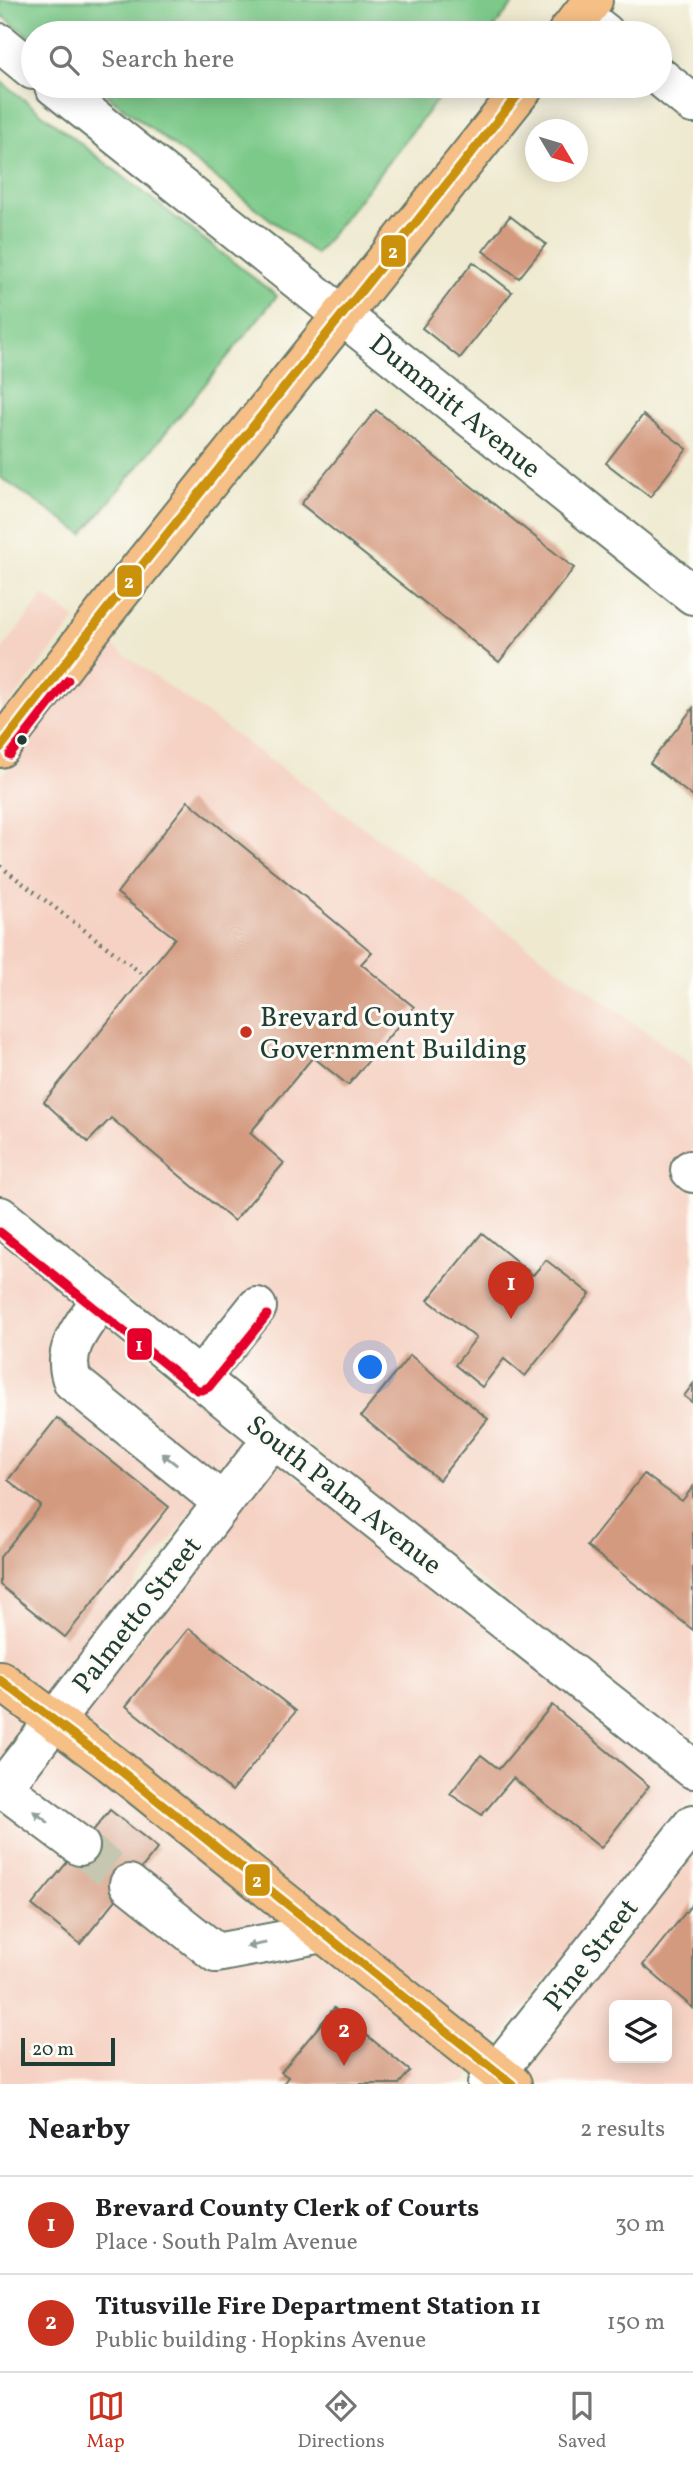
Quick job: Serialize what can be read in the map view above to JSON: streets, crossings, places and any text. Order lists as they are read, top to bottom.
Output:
{
  "streets": {
    "street": [
      "Dummitt Avenue",
      "South Palm Avenue",
      "Palmetto Street",
      "Pine Street"
    ]
  },
  "crossings": [
    ["South Palm Avenue", "Palmetto Street"]
  ],
  "places": ["Brevard County Government Building"],
  "lines": ["transit line 2", "transit line 1"],
  "scale_bar": "20 m",
  "north": "bottom right",
  "page": {
    "search": "Search here",
    "pins": ["1", "2"],
    "scale": "20 m",
    "heading": ["Nearby", "2 results"],
    "list": [
      {
        "mark": "1",
        "name": "Brevard County Clerk of Courts",
        "note": "Place · South Palm Avenue",
        "value": "30 m"
      },
      {
        "mark": "2",
        "name": "Titusville Fire Department Station 11",
        "note": "Public building · Hopkins Avenue",
        "value": "150 m"
      }
    ],
    "nav": ["Map", "Directions", "Saved"]
  }
}
